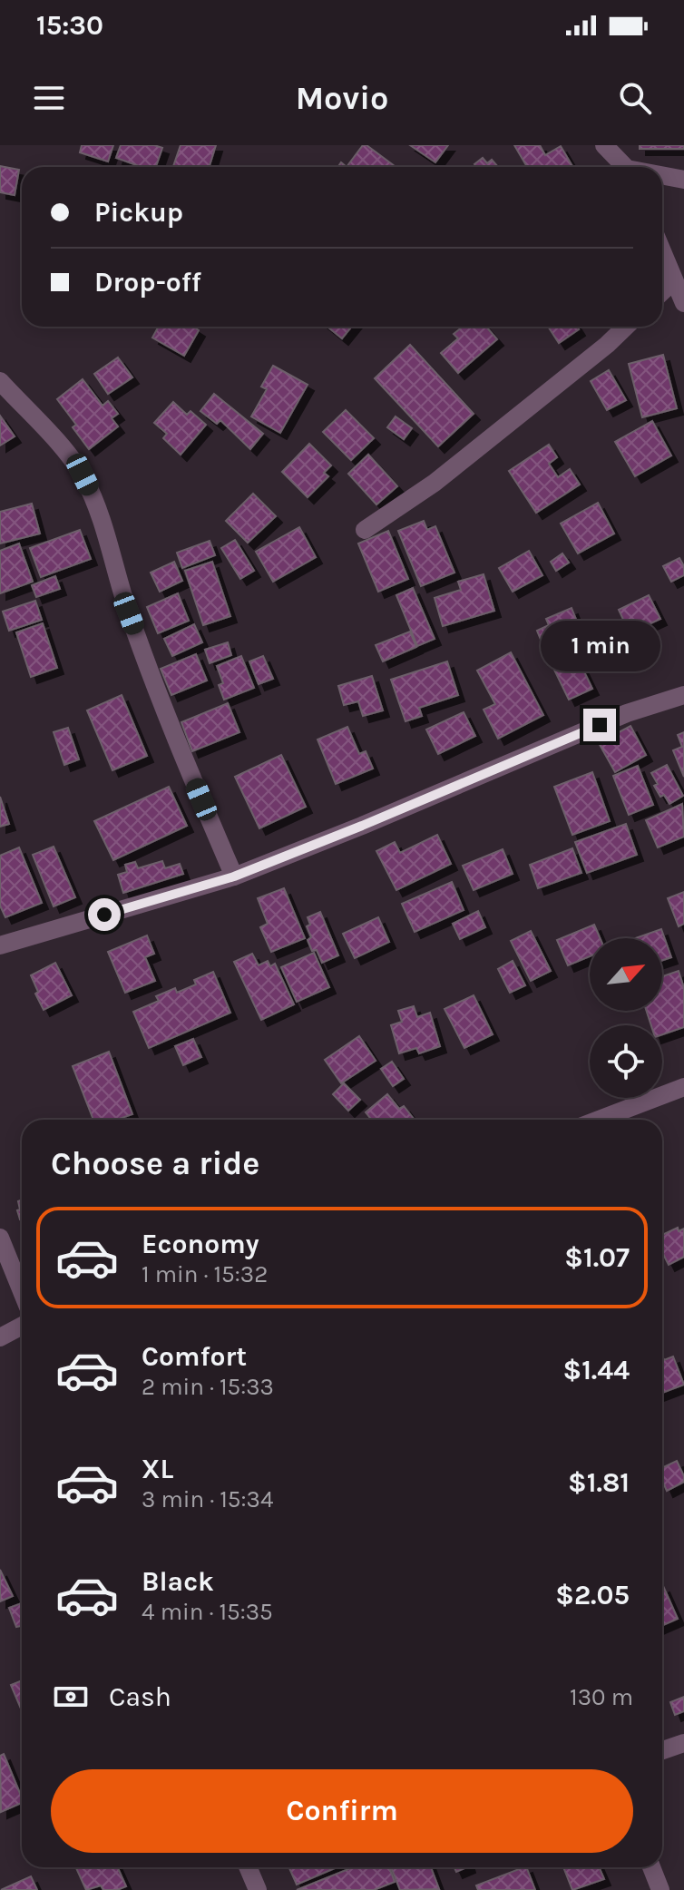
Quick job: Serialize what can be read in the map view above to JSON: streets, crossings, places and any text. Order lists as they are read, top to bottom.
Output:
{
  "north": "top right",
  "page": {
    "status": "15:30",
    "header": "Movio",
    "banner": ["Pickup", "Drop-off"],
    "bubble": "1 min",
    "heading": "Choose a ride",
    "list": [
      {
        "name": "Economy",
        "note": "1 min · 15:32",
        "value": "$1.07"
      },
      {
        "name": "Comfort",
        "note": "2 min · 15:33",
        "value": "$1.44"
      },
      {
        "name": "XL",
        "note": "3 min · 15:34",
        "value": "$1.81"
      },
      {
        "name": "Black",
        "note": "4 min · 15:35",
        "value": "$2.05"
      }
    ],
    "pay": ["Cash", "130 m"],
    "buttons": "Confirm"
  }
}
